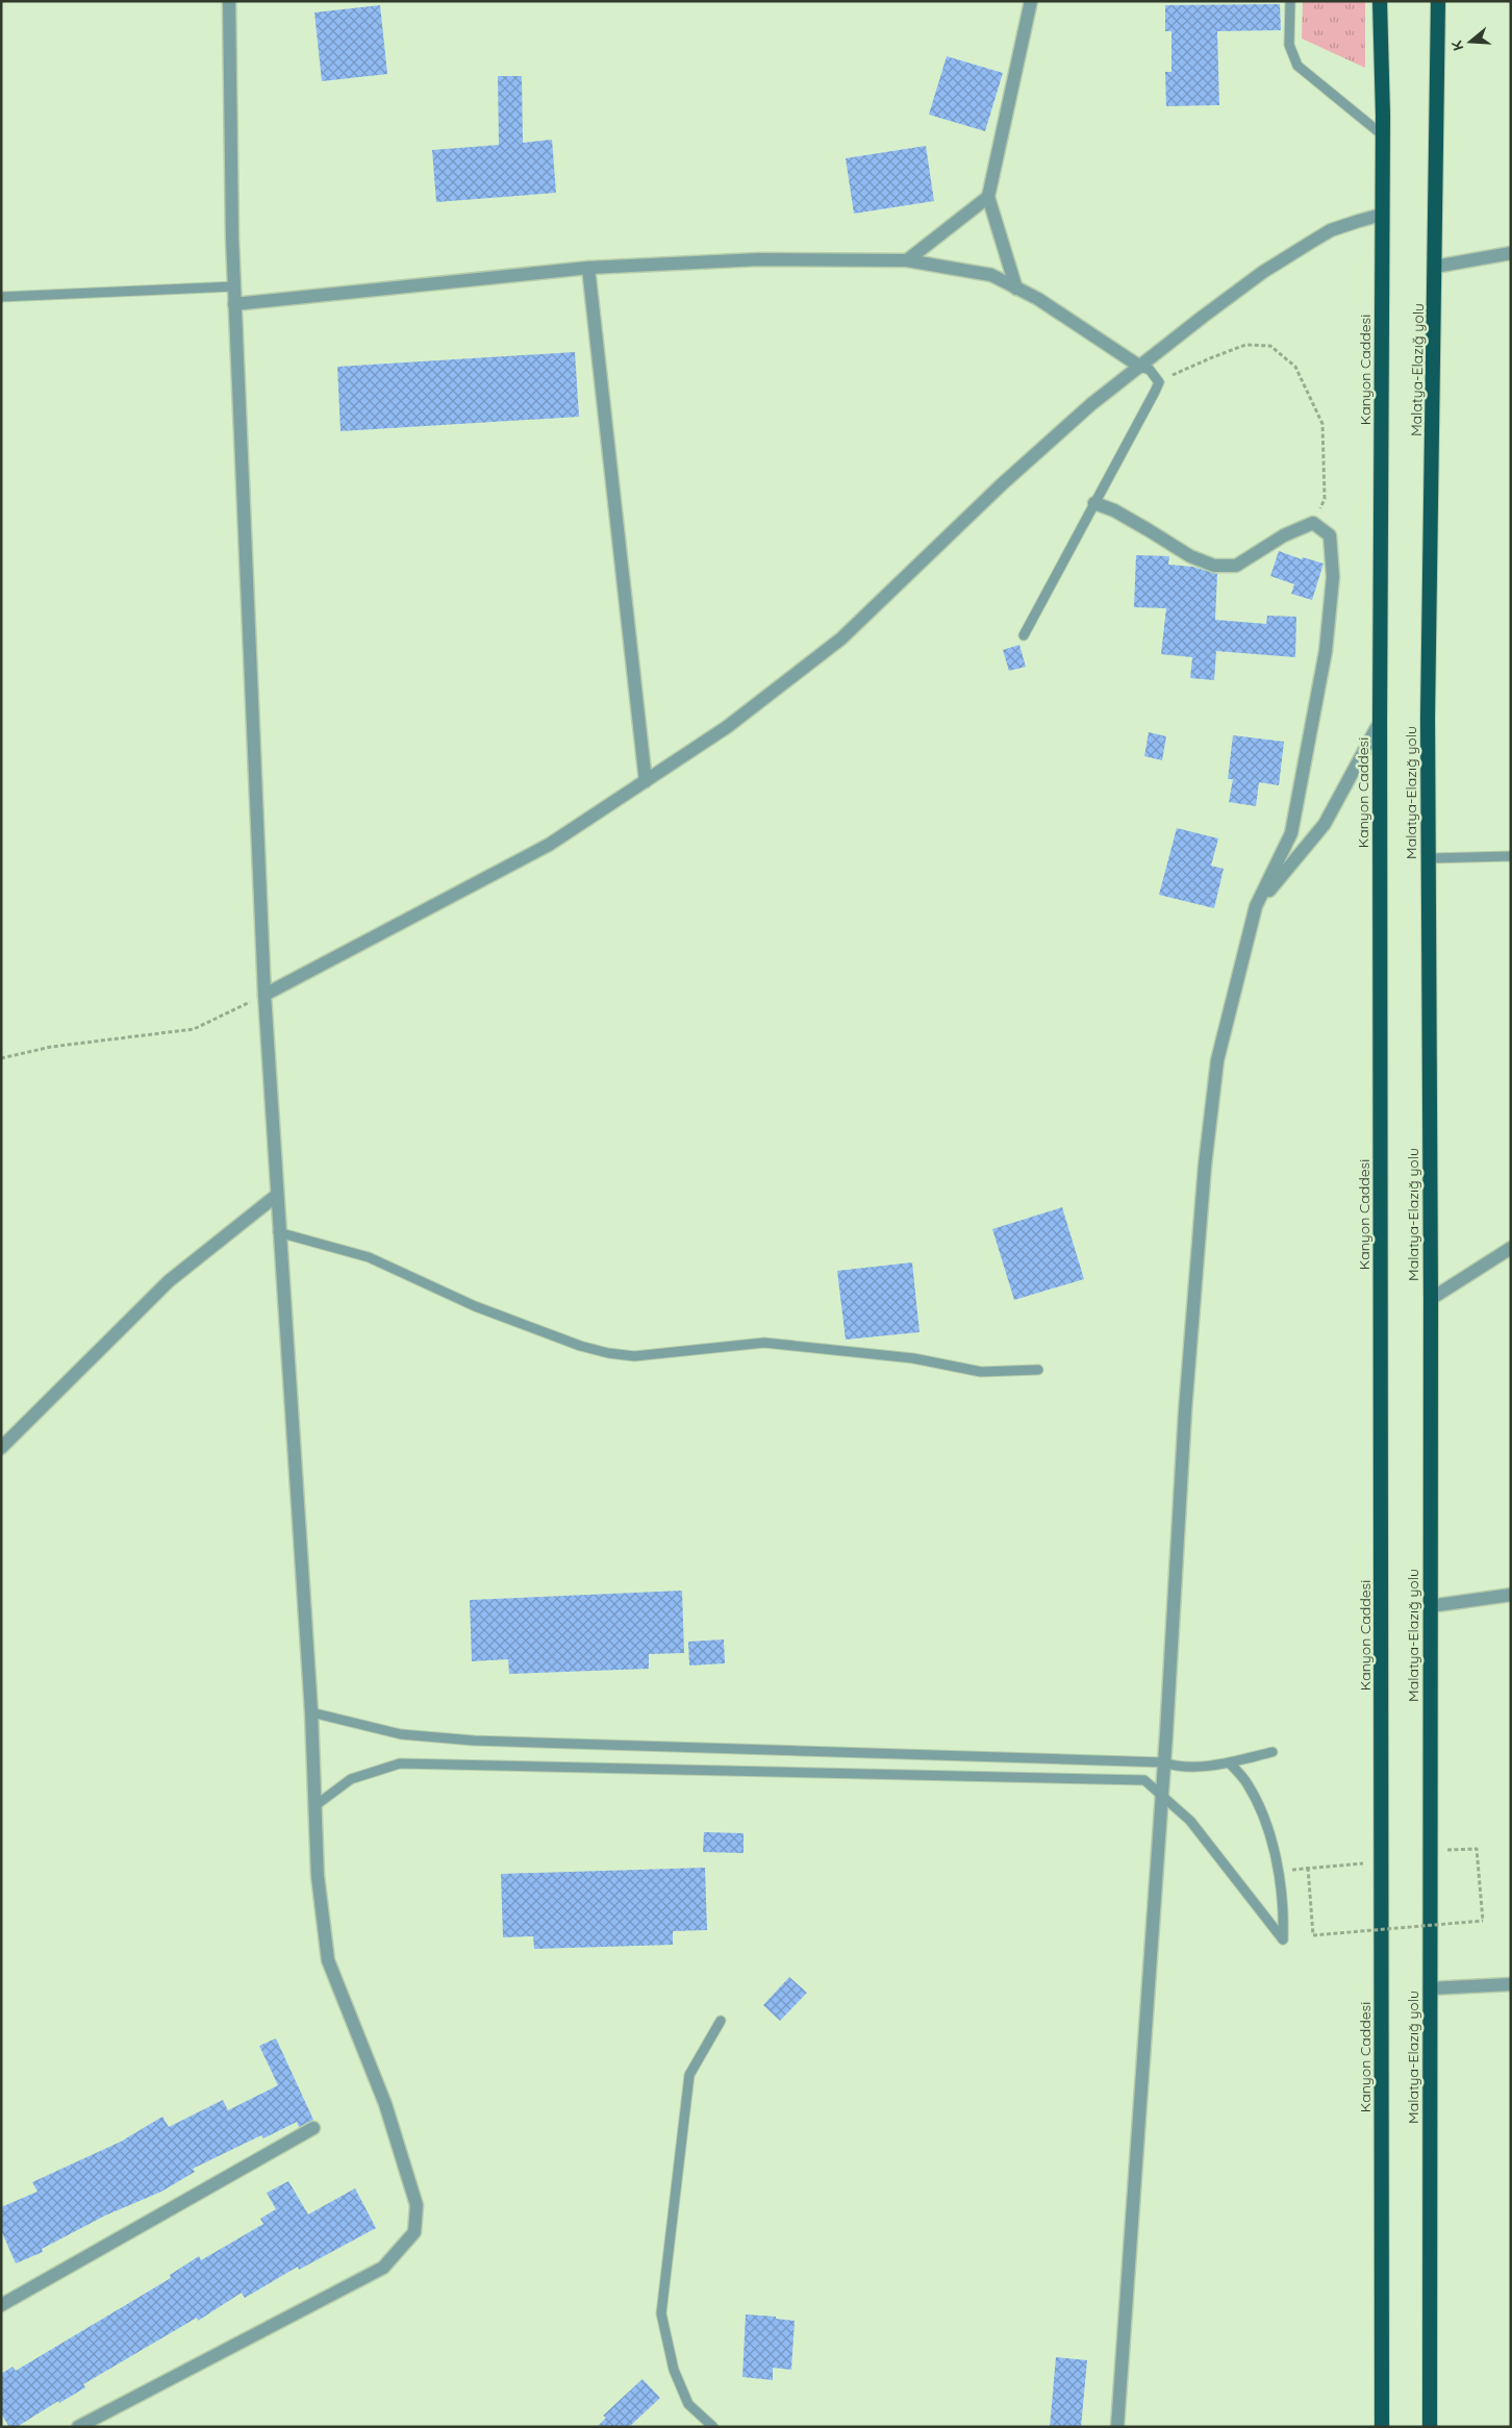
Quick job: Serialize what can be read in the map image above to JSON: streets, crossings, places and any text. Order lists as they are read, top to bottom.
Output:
{
  "streets": {
    "highway": ["Kanyon Caddesi", "Malatya-Elazığ yolu"]
  },
  "north": "left"
}
